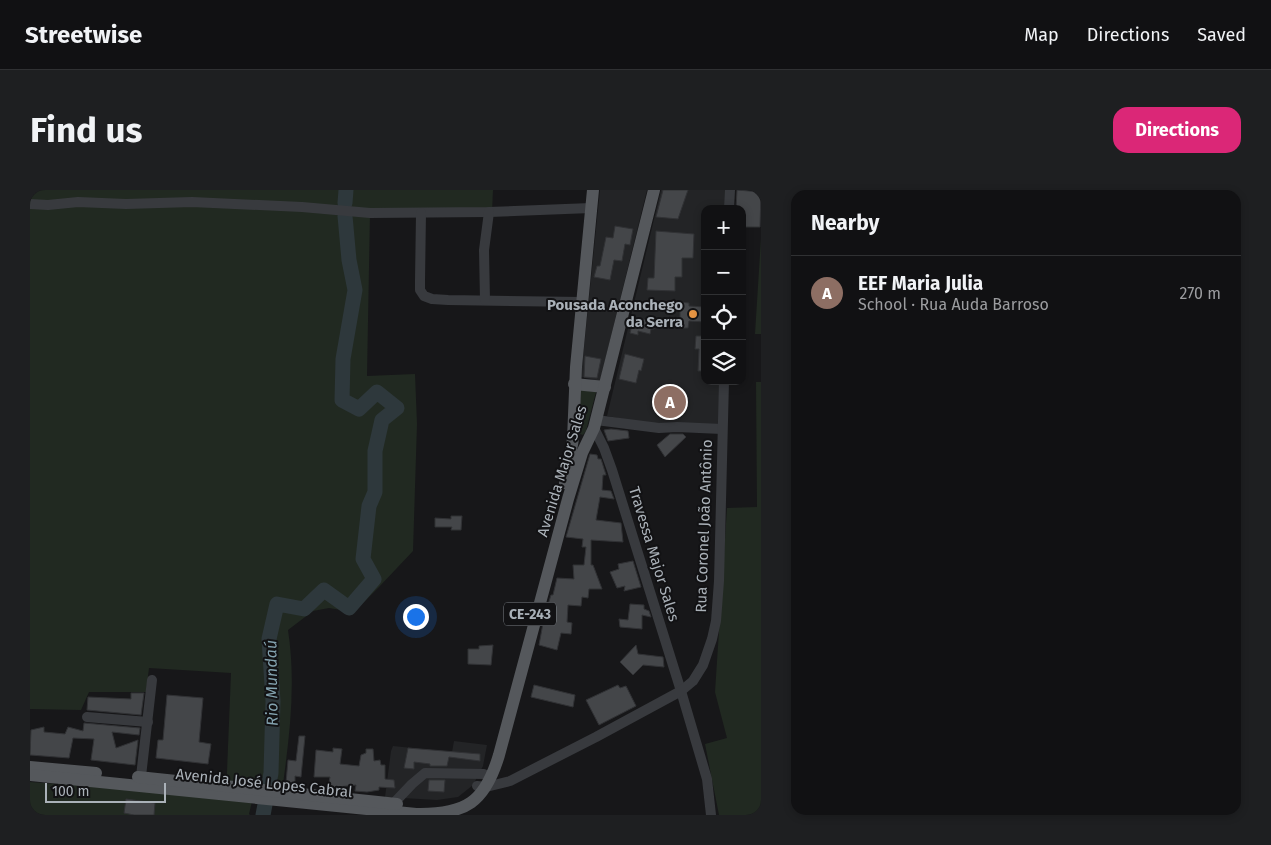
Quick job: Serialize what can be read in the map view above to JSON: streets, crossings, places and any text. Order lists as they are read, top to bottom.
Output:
{
  "streets": {
    "main road": ["Avenida Major Sales", "CE-243", "Avenida José Lopes Cabral"],
    "street": ["Rua Coronel João Antônio", "Travessa Major Sales"]
  },
  "crossings": [
    ["Avenida Major Sales", "Rua Coronel João Antônio"],
    ["Avenida Major Sales", "Travessa Major Sales"],
    ["Avenida Major Sales", "CE-243"],
    ["Avenida Major Sales", "Avenida José Lopes Cabral"],
    ["Rua Coronel João Antônio", "Travessa Major Sales"],
    ["Rua Coronel João Antônio", "Avenida José Lopes Cabral"]
  ],
  "water": ["Rio Mundaú"],
  "places": ["Pousada Aconchego da Serra"],
  "scale_bar": "100 m",
  "page": {
    "header": "Streetwise",
    "nav": ["Map", "Directions", "Saved"],
    "buttons": "Directions",
    "title": "Find us",
    "heading": "Nearby",
    "map_buttons": ["+", "−"],
    "list": [
      {
        "mark": "A",
        "name": "EEF Maria Julia",
        "note": "School · Rua Auda Barroso",
        "value": "270 m"
      }
    ],
    "pins": "A",
    "scale": "100 m"
  }
}
